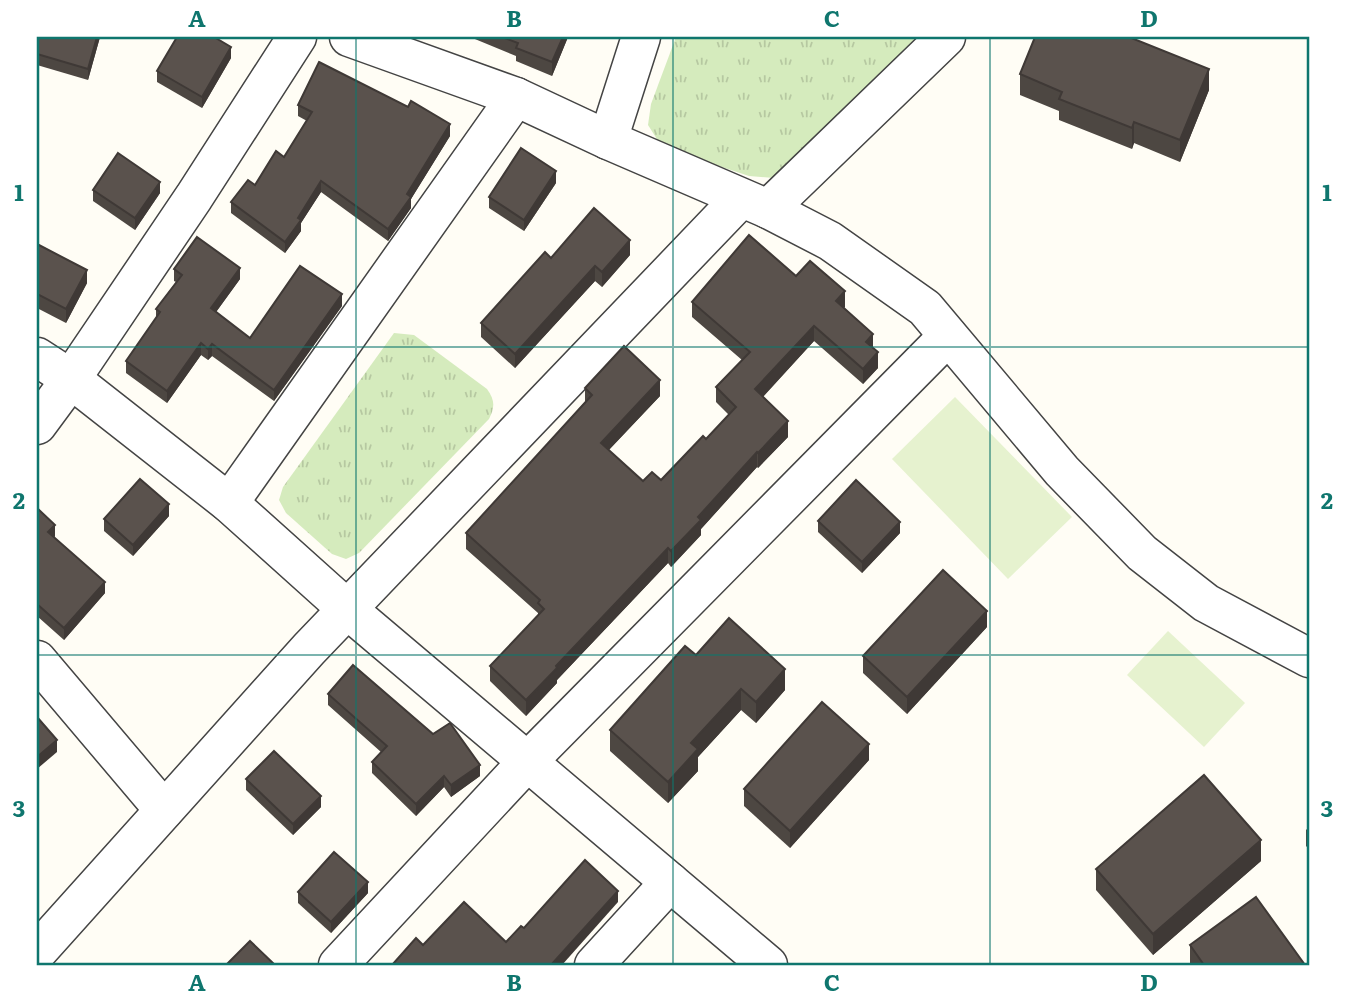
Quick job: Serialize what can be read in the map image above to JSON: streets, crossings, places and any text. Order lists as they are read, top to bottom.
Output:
{
  "grid": {
    "columns": [
      "A",
      "B",
      "C",
      "D"
    ],
    "rows": ["1", "2", "3"]
  }
}
